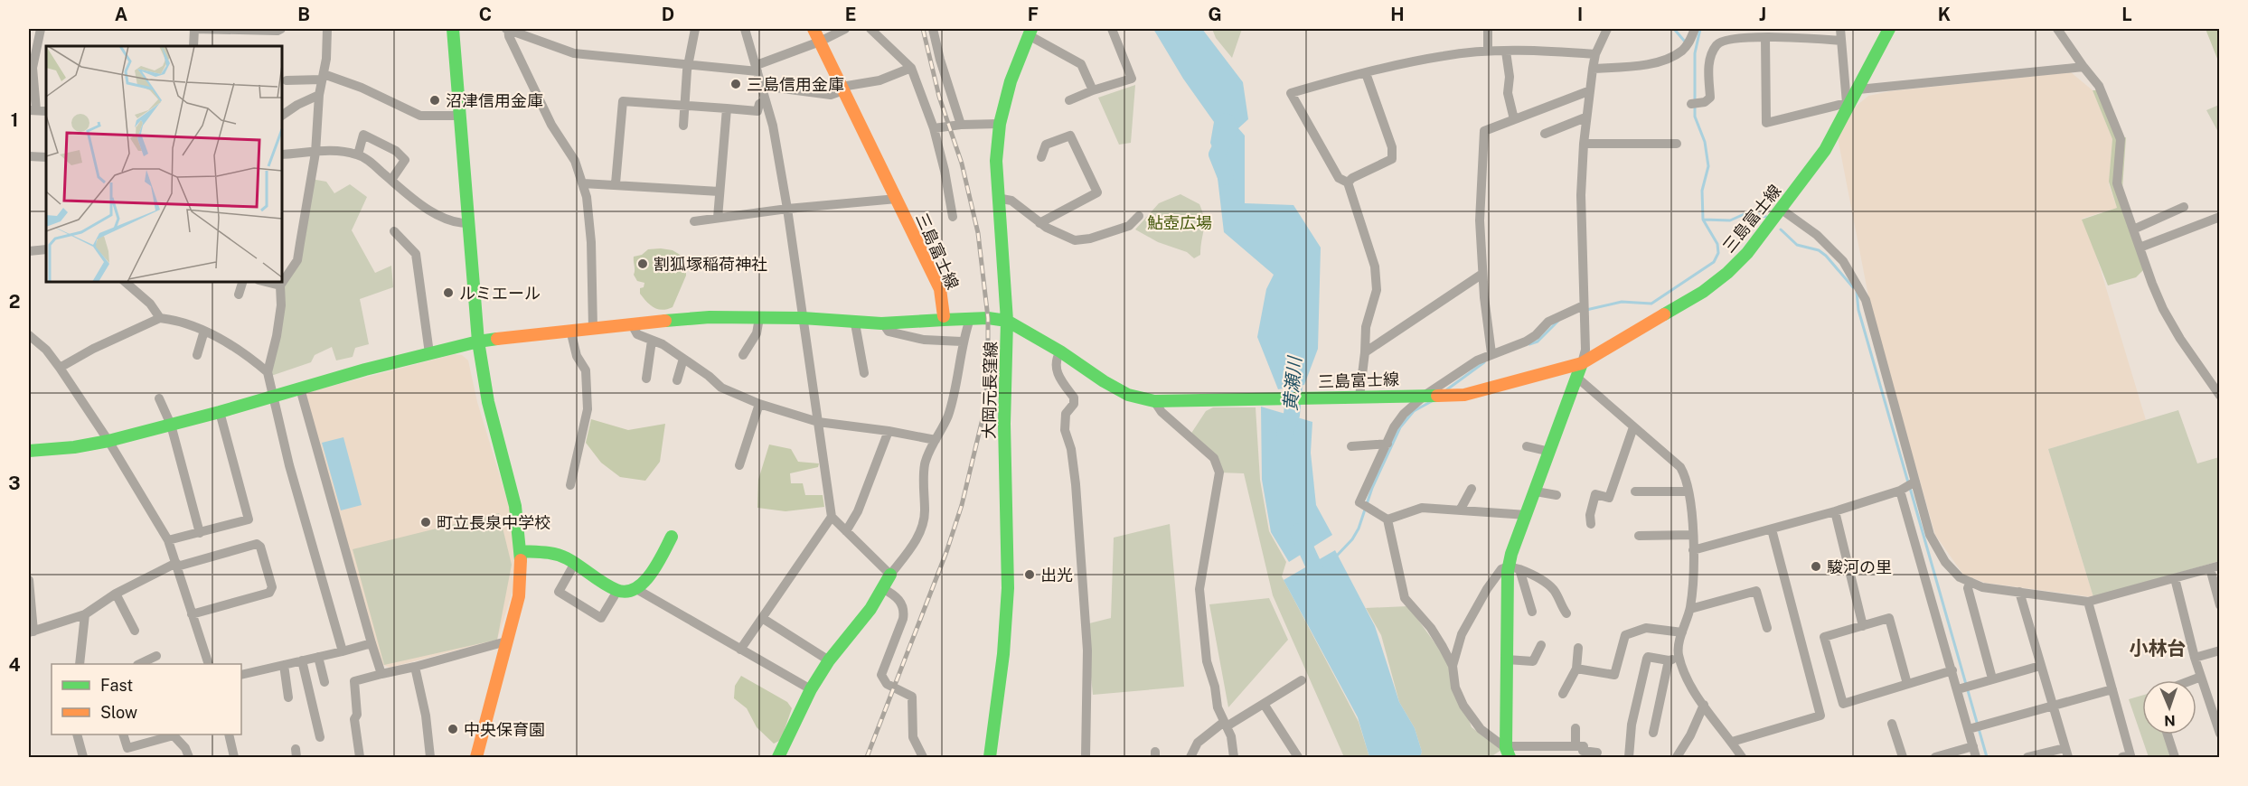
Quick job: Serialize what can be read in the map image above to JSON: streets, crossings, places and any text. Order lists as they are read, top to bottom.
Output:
{
  "streets": {
    "street": ["三島富士線", "大岡元長窪線"]
  },
  "crossings": [
    ["三島富士線", "大岡元長窪線"]
  ],
  "districts": ["小林台"],
  "water": ["黄瀬川"],
  "parks": ["鮎壺広場"],
  "places": [
    "三島信用金庫",
    "沼津信用金庫",
    "割狐塚稲荷神社",
    "ルミエール",
    "町立長泉中学校",
    "駿河の里",
    "出光",
    "中央保育園"
  ],
  "legend": ["Fast", "Slow"],
  "north": "bottom",
  "grid": {
    "columns": [
      "A",
      "B",
      "C",
      "D",
      "E",
      "F",
      "G",
      "H",
      "I",
      "J",
      "K",
      "L"
    ],
    "rows": [
      "1",
      "2",
      "3",
      "4"
    ]
  }
}
